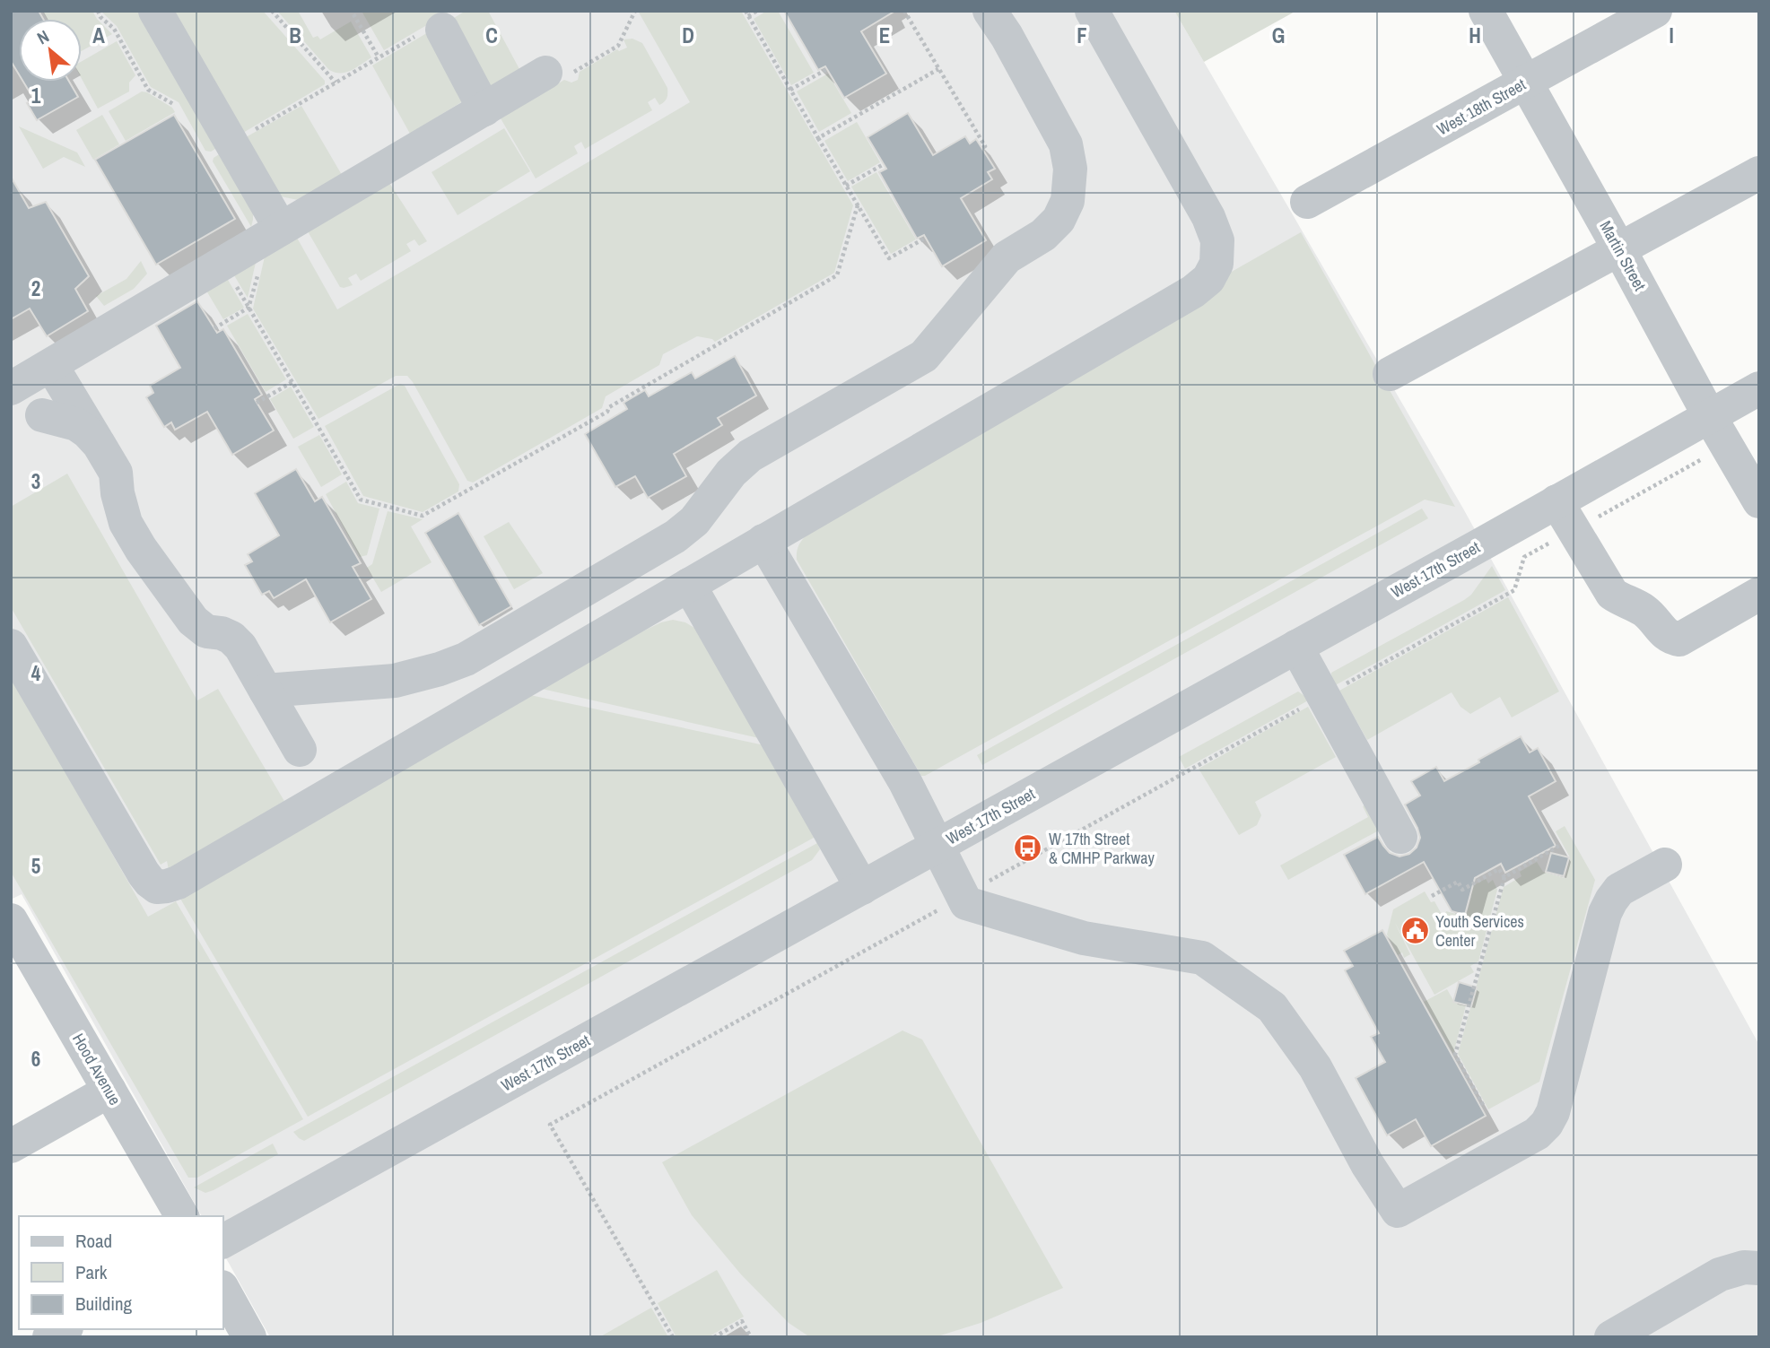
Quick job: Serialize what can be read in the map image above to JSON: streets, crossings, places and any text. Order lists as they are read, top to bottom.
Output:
{
  "streets": {
    "street": [
      "West 18th Street",
      "Martin Street",
      "West 17th Street",
      "Hood Avenue"
    ]
  },
  "crossings": [
    ["West 18th Street", "Martin Street"],
    ["Martin Street", "West 17th Street"]
  ],
  "places": {
    "bus stop": ["W 17th Street & CMHP Parkway"],
    "public building": ["Youth Services Center"]
  },
  "legend": ["Road", "Park", "Building"],
  "north": "top left",
  "grid": {
    "columns": [
      "A",
      "B",
      "C",
      "D",
      "E",
      "F",
      "G",
      "H",
      "I"
    ],
    "rows": [
      "1",
      "2",
      "3",
      "4",
      "5",
      "6"
    ]
  }
}
